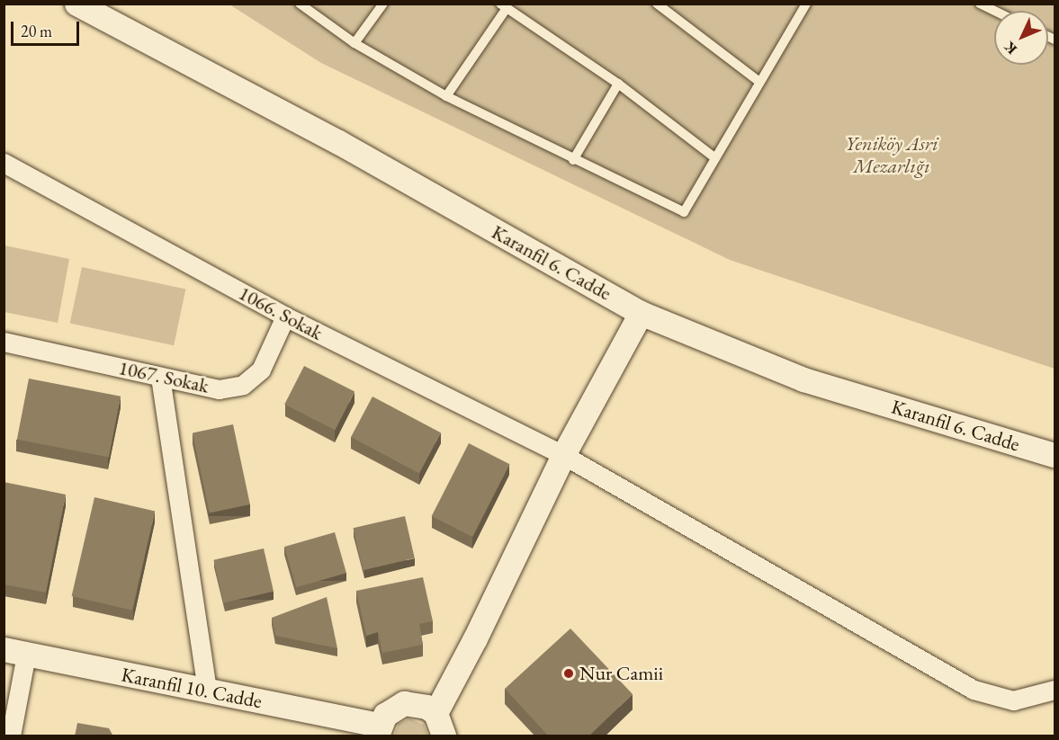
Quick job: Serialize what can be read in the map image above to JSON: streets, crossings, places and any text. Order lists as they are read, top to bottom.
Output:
{
  "streets": {
    "street": [
      "Karanfil 6. Cadde",
      "1066. Sokak",
      "1067. Sokak",
      "Karanfil 10. Cadde"
    ]
  },
  "crossings": [
    ["1066. Sokak", "1067. Sokak"]
  ],
  "parks": ["Yeniköy Asri Mezarlığı"],
  "places": ["Nur Camii"],
  "scale_bar": "20 m",
  "north": "bottom left"
}
